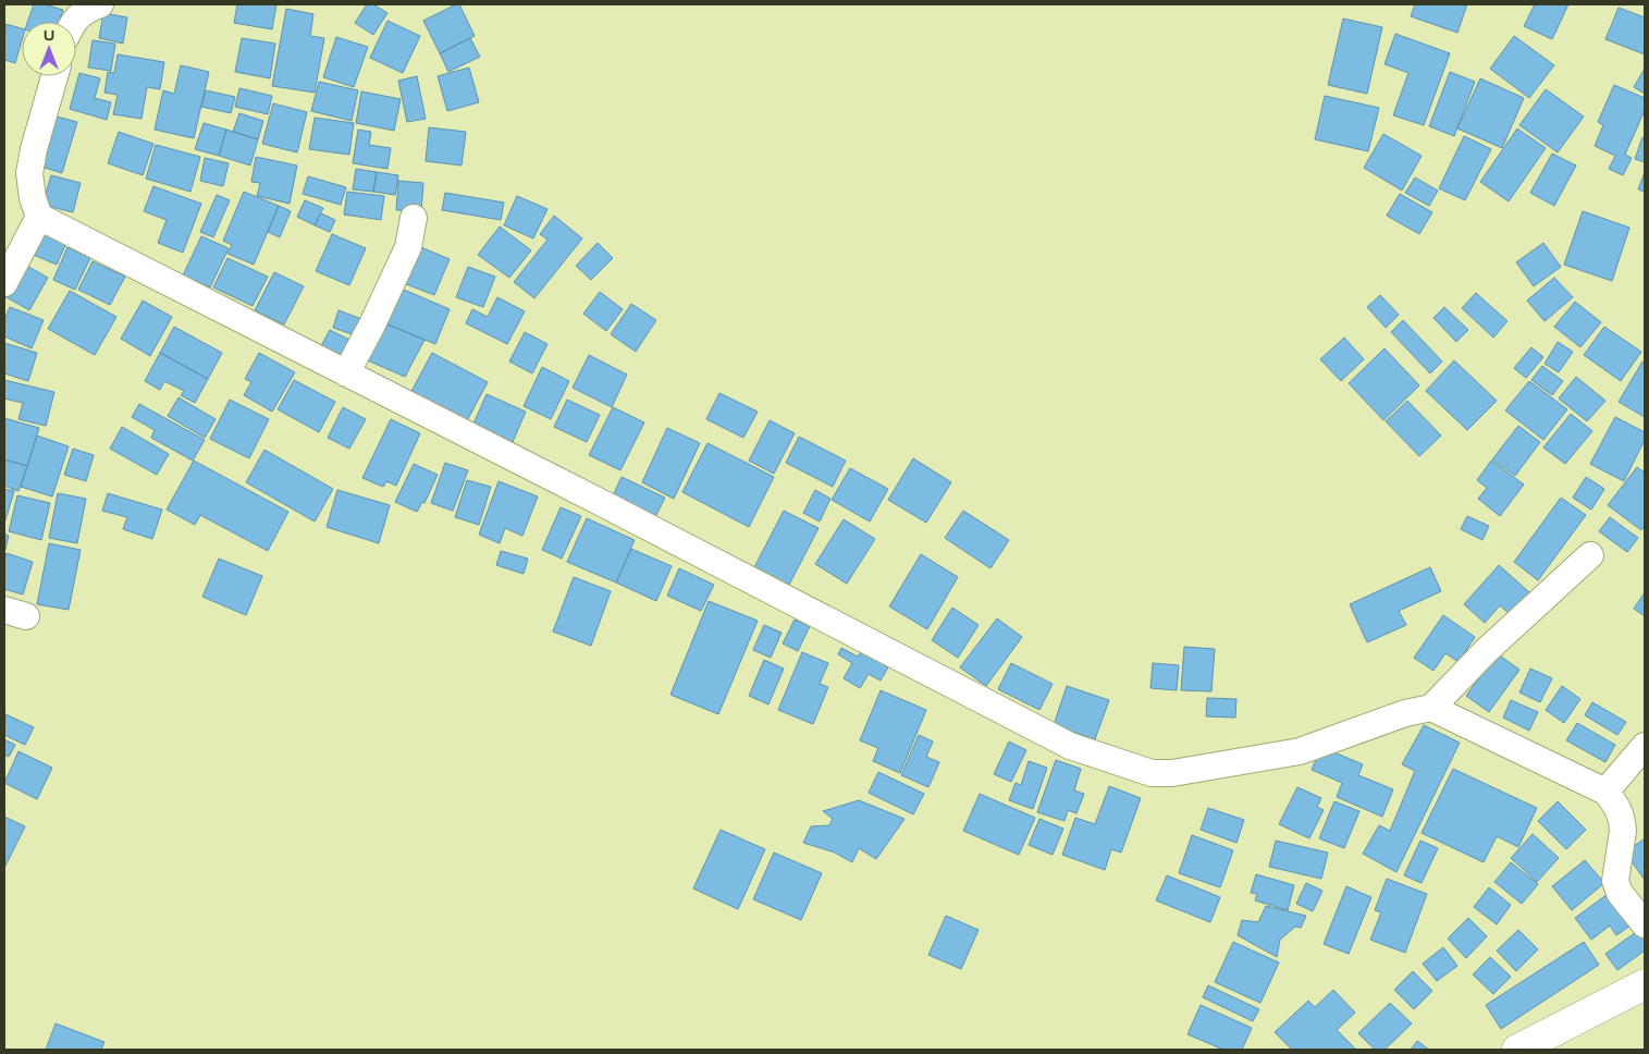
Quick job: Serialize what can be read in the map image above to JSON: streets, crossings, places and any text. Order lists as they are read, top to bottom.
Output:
{
  "north": "top"
}
